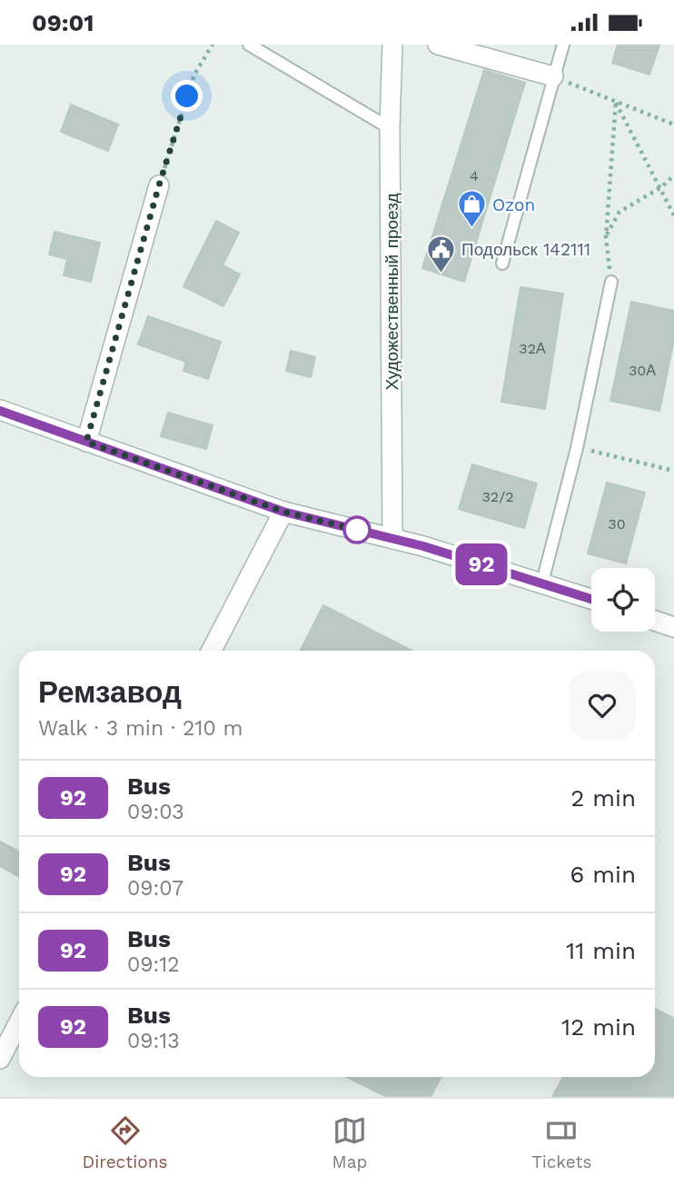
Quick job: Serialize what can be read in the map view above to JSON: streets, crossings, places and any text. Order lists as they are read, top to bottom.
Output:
{
  "streets": {
    "street": ["Художественный проезд"]
  },
  "places": {
    "shop": ["Ozon"],
    "public building": ["Подольск 142111"]
  },
  "lines": ["bus line 92"],
  "house_numbers": [
    "4",
    "32А",
    "30А",
    "32/2",
    "30"
  ],
  "page": {
    "status": "09:01",
    "on_map": "92",
    "heading": ["Ремзавод", "Walk · 3 min · 210 m"],
    "list": [
      {
        "mark": "92",
        "name": "Bus",
        "note": "09:03",
        "value": "2 min"
      },
      {
        "mark": "92",
        "name": "Bus",
        "note": "09:07",
        "value": "6 min"
      },
      {
        "mark": "92",
        "name": "Bus",
        "note": "09:12",
        "value": "11 min"
      },
      {
        "mark": "92",
        "name": "Bus",
        "note": "09:13",
        "value": "12 min"
      }
    ],
    "tabs": ["Directions", "Map", "Tickets"]
  }
}
